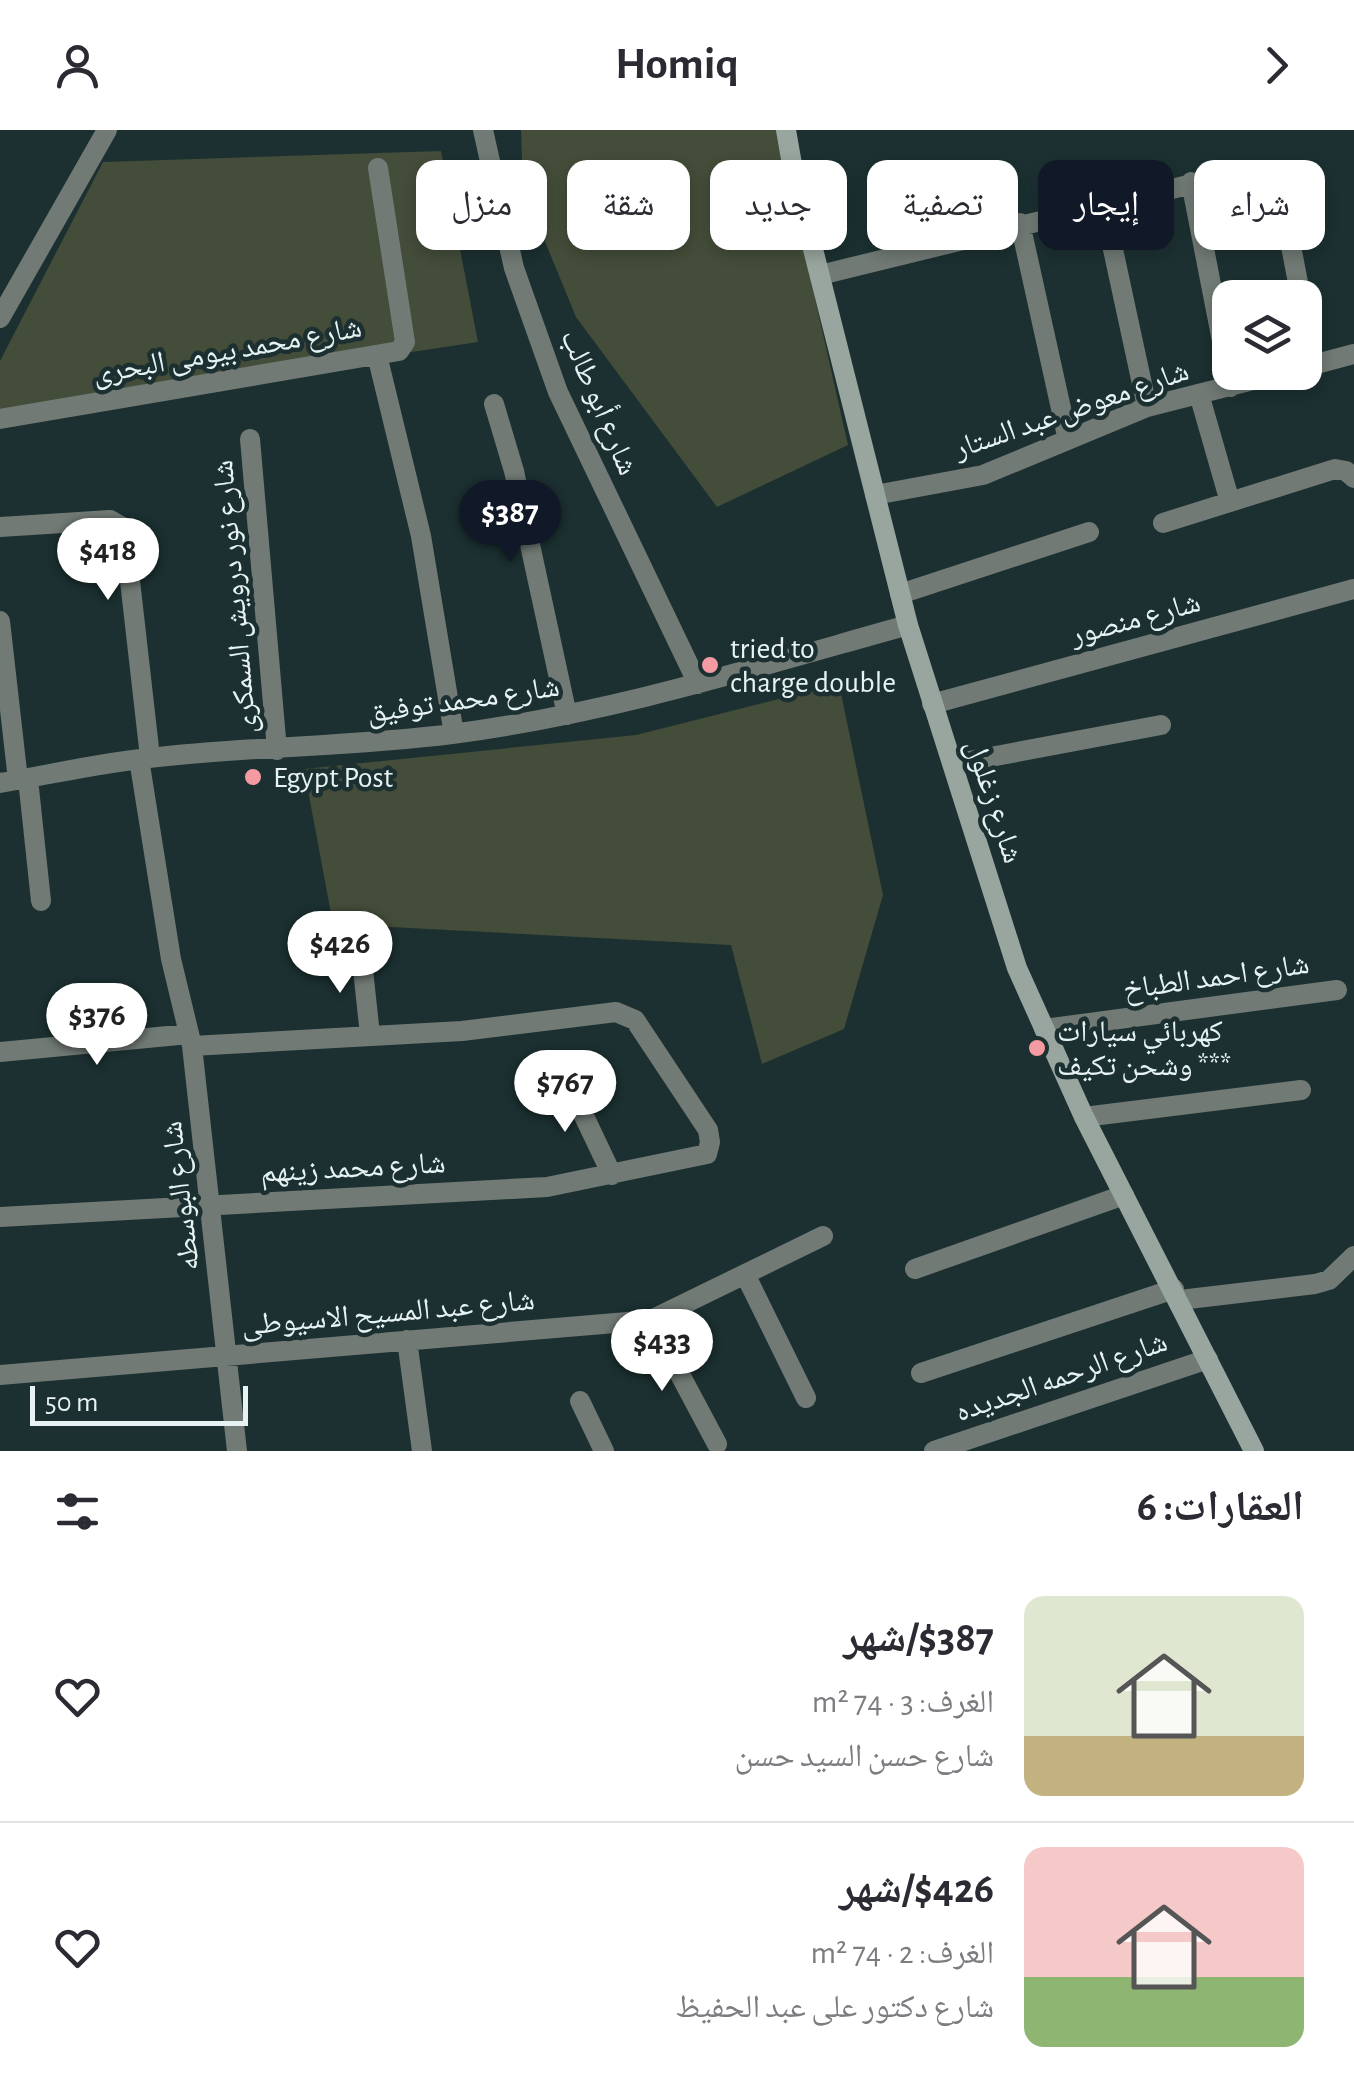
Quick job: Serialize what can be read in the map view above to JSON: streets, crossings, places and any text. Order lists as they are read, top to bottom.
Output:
{
  "streets": {
    "street": [
      "شارع محمد بيومى البحرى",
      "شارع أبو طالب",
      "شارع معوض عبد الستار",
      "شارع نور درويش السمكرى",
      "شارع منصور",
      "شارع محمد توفيق",
      "شارع زغلول",
      "شارع احمد الطباخ",
      "شارع محمد زينهم",
      "شارع البوسطه",
      "شارع عبد المسيح الاسيوطى",
      "شارع الرحمه الجديده"
    ]
  },
  "crossings": [
    ["شارع أبو طالب", "شارع محمد توفيق"],
    ["شارع معوض عبد الستار", "شارع زغلول"],
    ["شارع نور درويش السمكرى", "شارع محمد توفيق"],
    ["شارع منصور", "شارع زغلول"],
    ["شارع محمد توفيق", "شارع زغلول"],
    ["شارع محمد توفيق", "شارع البوسطه"],
    ["شارع زغلول", "شارع احمد الطباخ"],
    ["شارع زغلول", "شارع الرحمه الجديده"],
    ["شارع محمد زينهم", "شارع البوسطه"],
    ["شارع البوسطه", "شارع عبد المسيح الاسيوطى"]
  ],
  "places": ["tried to charge double", "Egypt Post", "كهربائي سيارات وشحن تكيف ***"],
  "scale_bar": "50 m",
  "page": {
    "header": "Homiq",
    "chip": [
      "شراء",
      "إيجار",
      "تصفية",
      "جديد",
      "شقة",
      "منزل"
    ],
    "price": [
      "$387",
      "$418",
      "$426",
      "$376",
      "$767",
      "$433"
    ],
    "scale": "50 m",
    "heading": "العقارات: 6",
    "list": [
      {
        "name": "$387/شهر",
        "note": "الغرف: 3 · 74 m² · شارع حسن السيد حسن"
      },
      {
        "name": "$426/شهر",
        "note": "الغرف: 2 · 74 m² · شارع دكتور على عبد الحفيظ"
      }
    ]
  }
}
